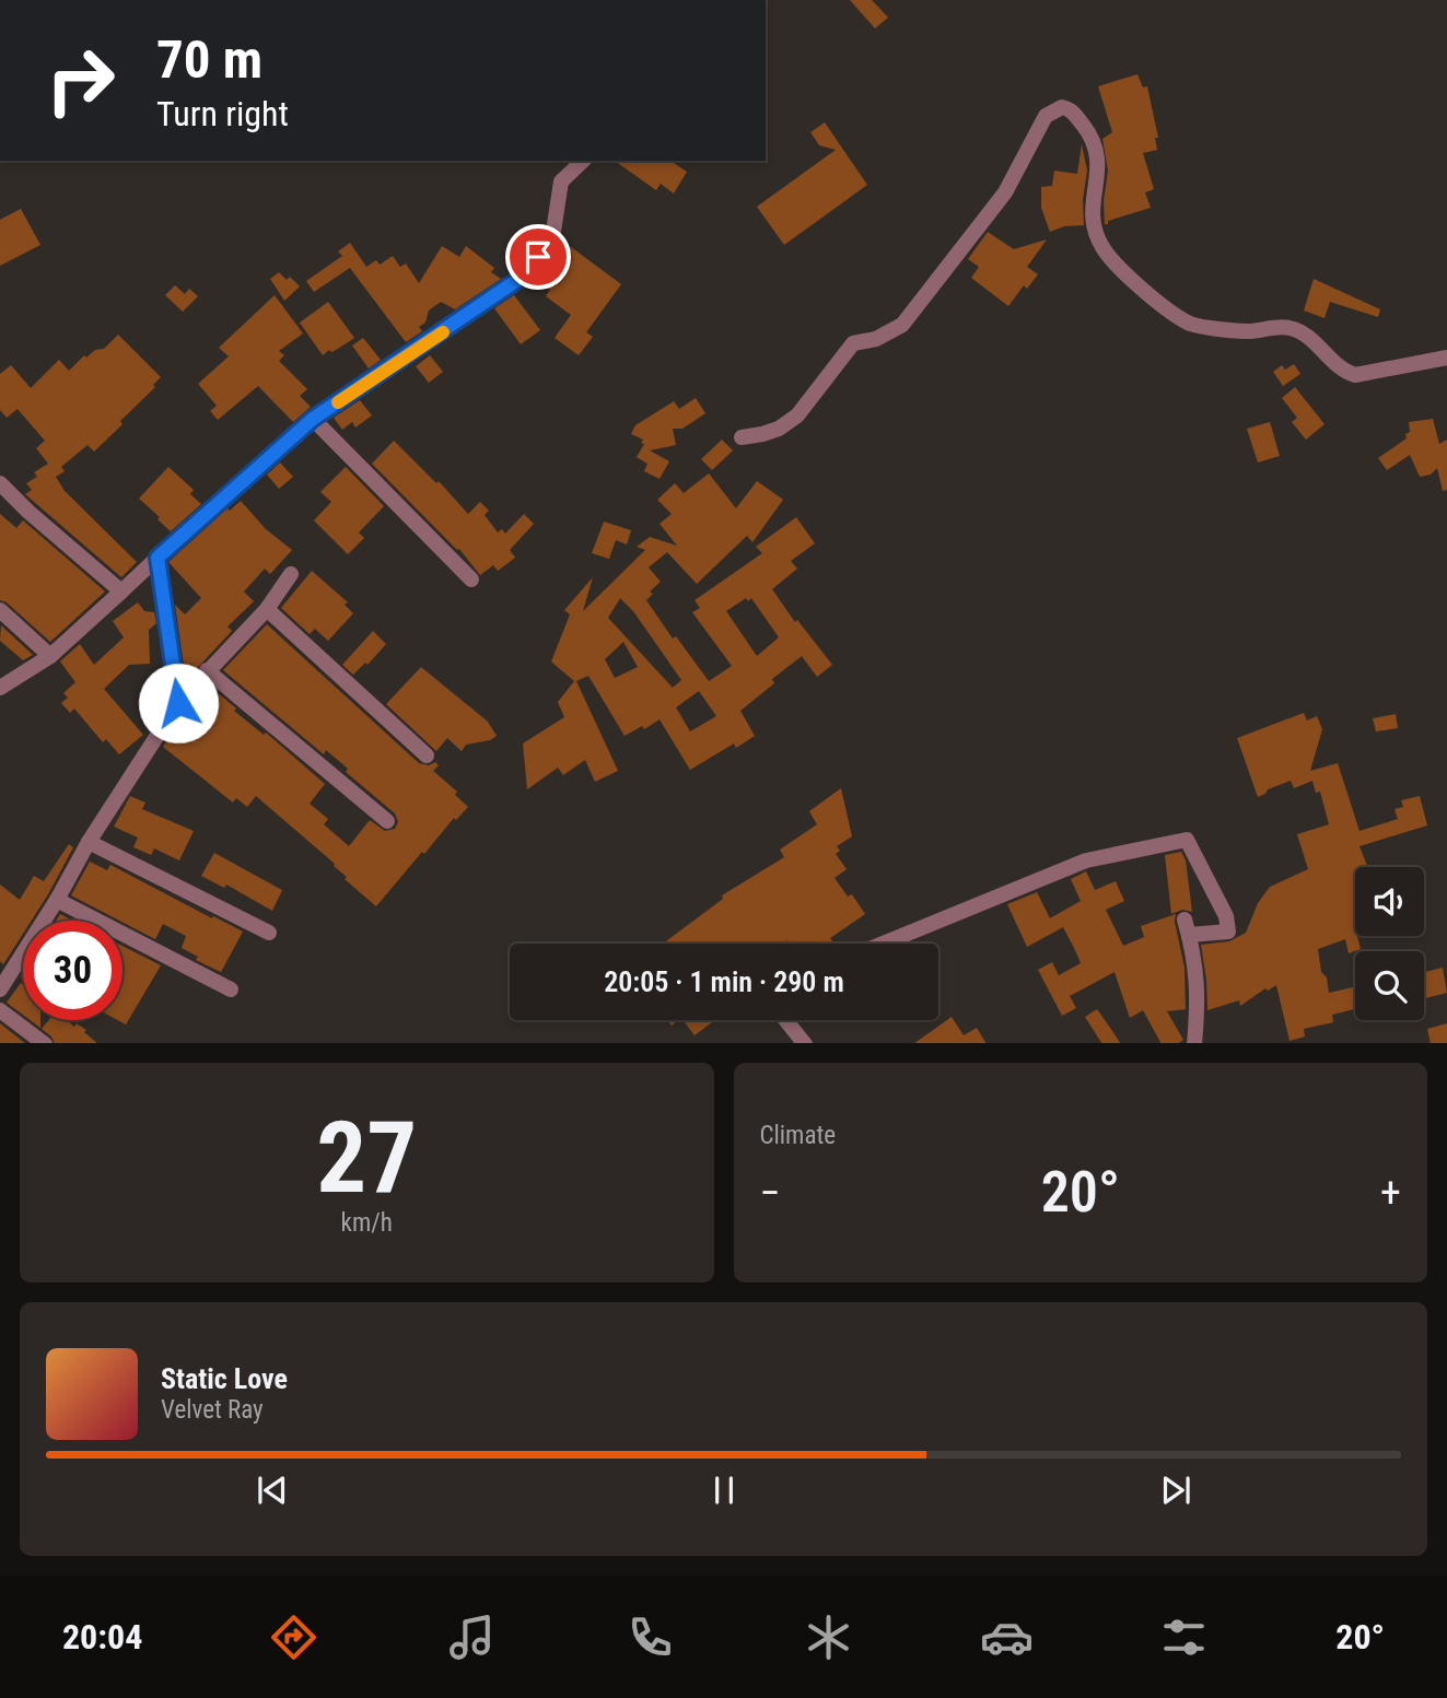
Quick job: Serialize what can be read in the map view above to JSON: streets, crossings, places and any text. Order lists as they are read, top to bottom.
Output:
{
  "page": {
    "turn": ["70 m", "Turn right"],
    "limit": "30",
    "trip": "20:05 · 1 min · 290 m",
    "tile": [
      ["27", "km/h"],
      "Climate"
    ],
    "heat": ["−", "20°", "+"],
    "song": ["Static Love", "Velvet Ray"],
    "tabs": ["20:04", "20°"]
  }
}
